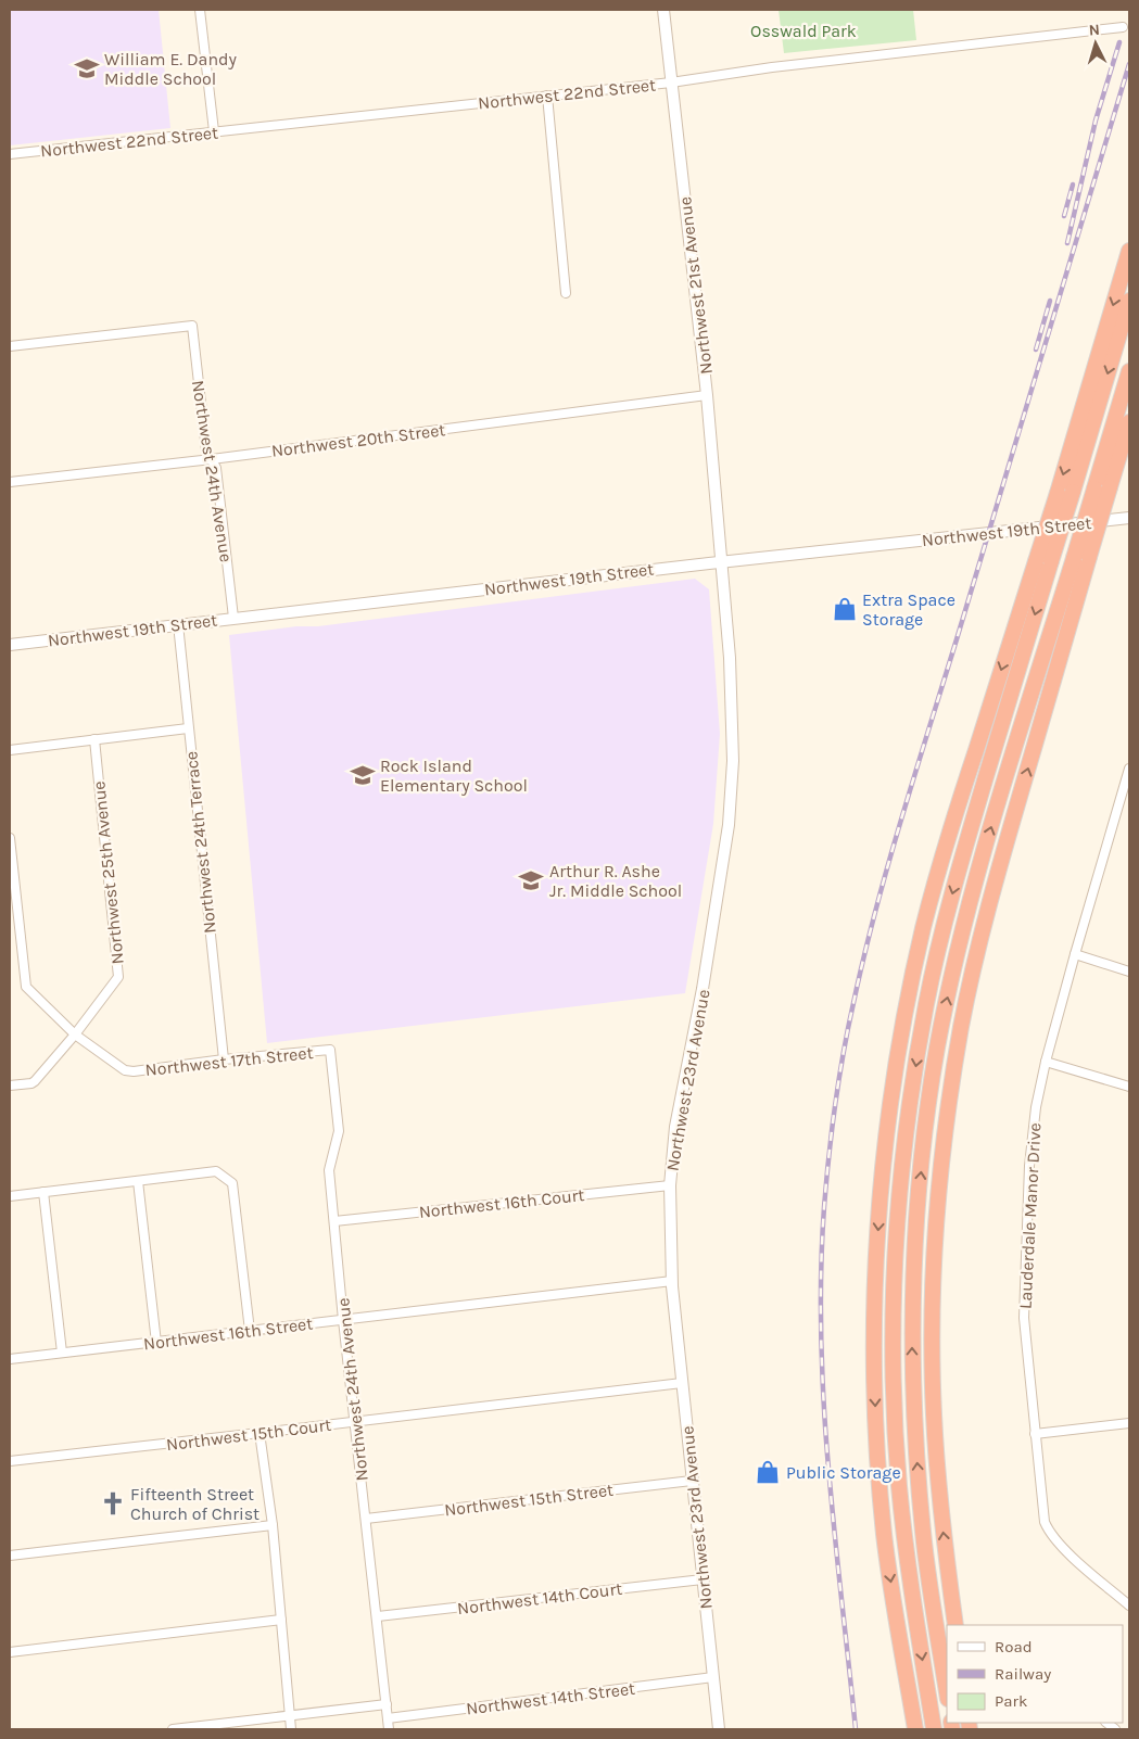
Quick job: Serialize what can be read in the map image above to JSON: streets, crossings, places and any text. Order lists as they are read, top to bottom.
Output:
{
  "streets": {
    "street": [
      "Northwest 22nd Street",
      "Northwest 21st Avenue",
      "Northwest 20th Street",
      "Northwest 24th Avenue",
      "Northwest 19th Street",
      "Northwest 24th Terrace",
      "Northwest 25th Avenue",
      "Northwest 17th Street",
      "Northwest 23rd Avenue",
      "Northwest 16th Court",
      "Lauderdale Manor Drive",
      "Northwest 16th Street",
      "Northwest 15th Court",
      "Northwest 15th Street",
      "Northwest 14th Court",
      "Northwest 14th Street"
    ]
  },
  "crossings": [
    ["Northwest 22nd Street", "Northwest 21st Avenue"],
    ["Northwest 21st Avenue", "Northwest 20th Street"],
    ["Northwest 21st Avenue", "Northwest 19th Street"],
    ["Northwest 21st Avenue", "Northwest 23rd Avenue"],
    ["Northwest 20th Street", "Northwest 24th Avenue"],
    ["Northwest 24th Avenue", "Northwest 19th Street"],
    ["Northwest 24th Avenue", "Northwest 17th Street"],
    ["Northwest 24th Avenue", "Northwest 16th Court"],
    ["Northwest 24th Avenue", "Northwest 16th Street"],
    ["Northwest 24th Avenue", "Northwest 15th Court"],
    ["Northwest 24th Avenue", "Northwest 15th Street"],
    ["Northwest 24th Avenue", "Northwest 14th Court"],
    ["Northwest 24th Avenue", "Northwest 14th Street"],
    ["Northwest 19th Street", "Northwest 24th Terrace"],
    ["Northwest 19th Street", "Northwest 23rd Avenue"],
    ["Northwest 24th Terrace", "Northwest 17th Street"],
    ["Northwest 25th Avenue", "Northwest 17th Street"],
    ["Northwest 23rd Avenue", "Northwest 16th Court"],
    ["Northwest 23rd Avenue", "Northwest 16th Street"],
    ["Northwest 23rd Avenue", "Northwest 15th Court"],
    ["Northwest 23rd Avenue", "Northwest 15th Street"],
    ["Northwest 23rd Avenue", "Northwest 14th Court"],
    ["Northwest 23rd Avenue", "Northwest 14th Street"]
  ],
  "parks": ["Osswald Park"],
  "places": {
    "school or university": ["William E. Dandy Middle School", "Rock Island Elementary School", "Arthur R. Ashe Jr. Middle School"],
    "shop": ["Extra Space Storage", "Public Storage"],
    "church": ["Fifteenth Street Church of Christ"]
  },
  "legend": ["Road", "Railway", "Park"],
  "north": "top"
}
